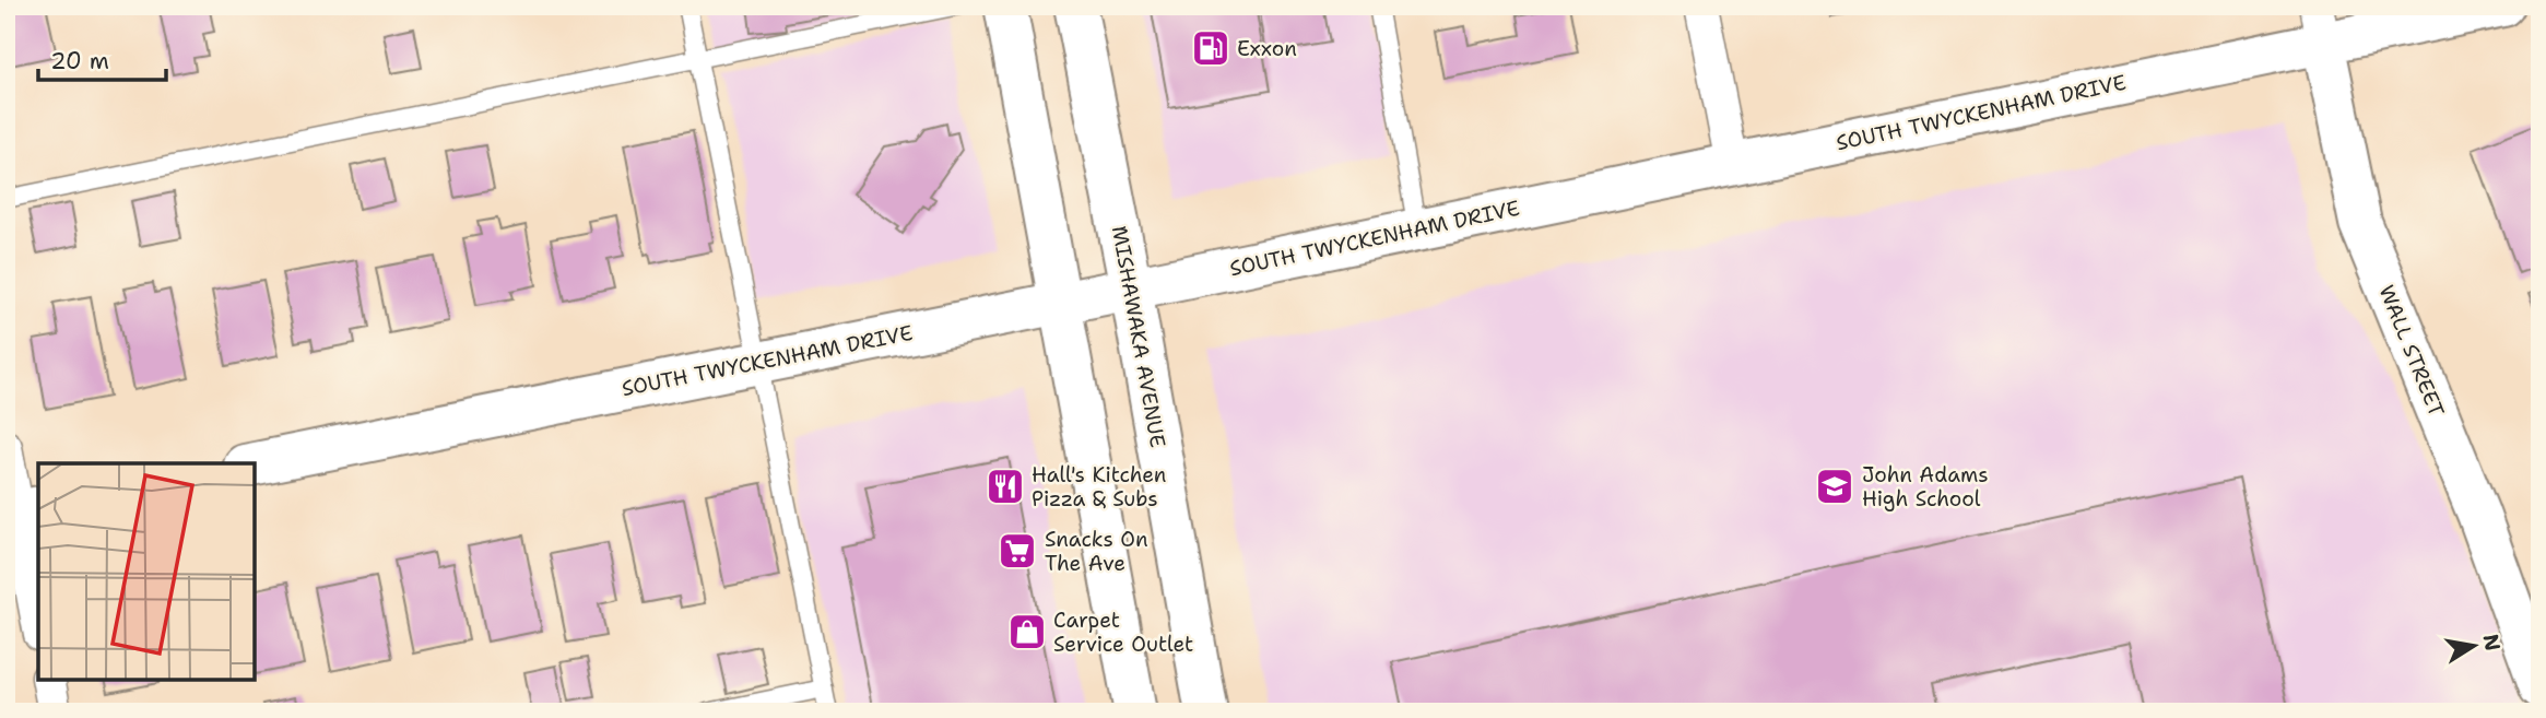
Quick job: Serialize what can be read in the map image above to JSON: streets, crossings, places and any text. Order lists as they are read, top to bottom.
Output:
{
  "streets": {
    "street": ["SOUTH TWYCKENHAM DRIVE", "MISHAWAKA AVENUE", "WALL STREET"]
  },
  "crossings": [
    ["SOUTH TWYCKENHAM DRIVE", "MISHAWAKA AVENUE"],
    ["SOUTH TWYCKENHAM DRIVE", "WALL STREET"]
  ],
  "places": {
    "fuel station": ["Exxon"],
    "restaurant": ["Hall's Kitchen Pizza & Subs"],
    "school or university": ["John Adams High School"],
    "supermarket": ["Snacks On The Ave"],
    "shop": ["Carpet Service Outlet"]
  },
  "scale_bar": "20 m",
  "north": "right"
}
